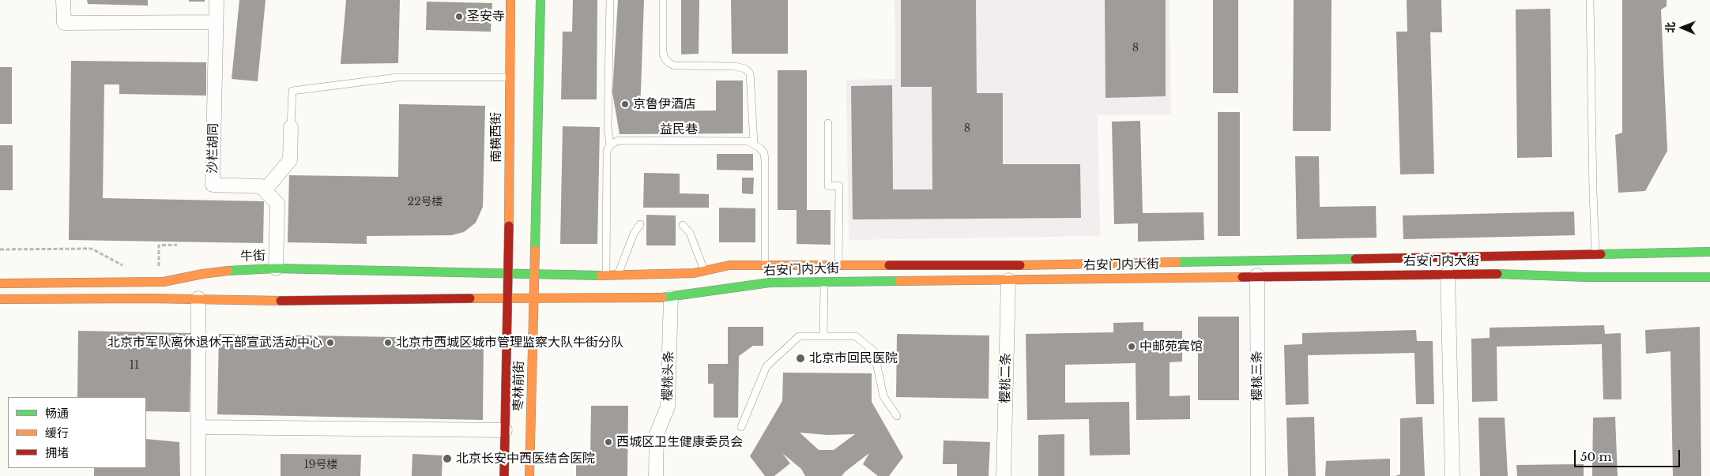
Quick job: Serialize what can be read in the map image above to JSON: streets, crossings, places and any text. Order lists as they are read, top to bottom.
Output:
{
  "streets": {
    "main road": [
      "南横西街",
      "牛街",
      "右安门内大街",
      "枣林前街"
    ],
    "street": [
      "沙栏胡同",
      "樱桃头条",
      "樱桃三条",
      "樱桃二条"
    ],
    "lane": ["益民巷"]
  },
  "crossings": [
    ["南横西街", "牛街"],
    ["南横西街", "右安门内大街"],
    ["南横西街", "枣林前街"],
    ["牛街", "右安门内大街"],
    ["牛街", "枣林前街"],
    ["右安门内大街", "樱桃头条"],
    ["右安门内大街", "樱桃三条"],
    ["右安门内大街", "樱桃二条"],
    ["右安门内大街", "枣林前街"]
  ],
  "places": [
    "圣安寺",
    "京鲁伊酒店",
    "北京市军队离休退休干部宣武活动中心",
    "北京市西城区城市管理监察大队牛街分队",
    "中邮苑宾馆",
    "北京市回民医院",
    "西城区卫生健康委员会",
    "北京长安中西医结合医院"
  ],
  "house_numbers": [
    "8",
    "8",
    "22号楼",
    "11",
    "19号楼"
  ],
  "legend": ["畅通", "缓行", "拥堵"],
  "scale_bar": "50 m",
  "north": "left"
}
